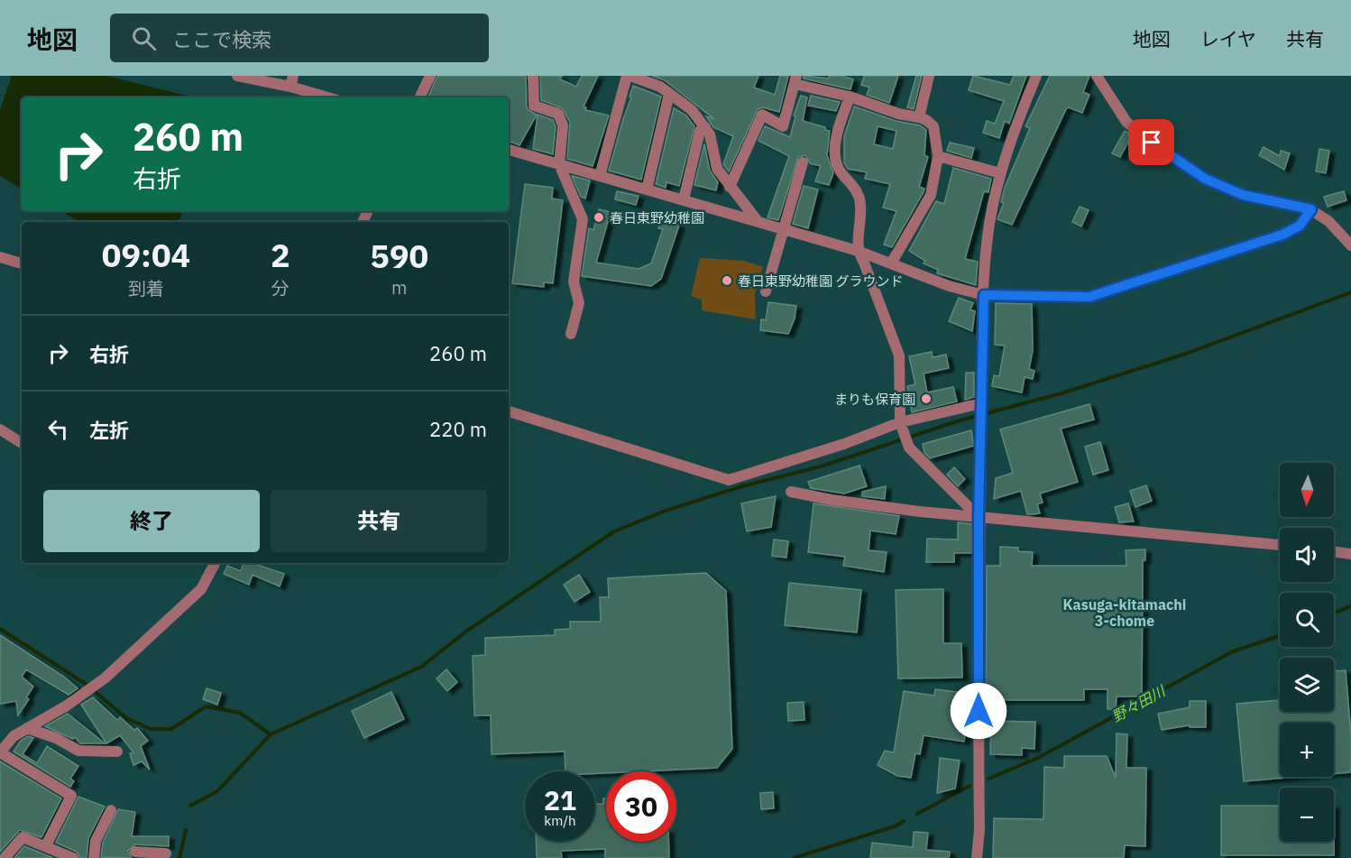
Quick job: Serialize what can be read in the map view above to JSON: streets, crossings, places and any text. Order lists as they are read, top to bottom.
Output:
{
  "districts": ["Kasuga-kitamachi 3-chome"],
  "water": ["野々田川"],
  "places": ["春日東野幼稚園", "春日東野幼稚園 グラウンド", "まりも保育園"],
  "north": "bottom",
  "page": {
    "header": "地図",
    "search": "ここで検索",
    "nav": ["地図", "レイヤ", "共有"],
    "turn": ["260 m", "右折"],
    "eta": [
      "09:04",
      "到着",
      "2",
      "分",
      "590",
      "m"
    ],
    "list": [
      {
        "name": "右折",
        "value": "260 m"
      },
      {
        "name": "左折",
        "value": "220 m"
      }
    ],
    "map_buttons": ["+", "−"],
    "buttons": ["終了", "共有"],
    "speed": "21 km/h",
    "limit": "30"
  }
}
